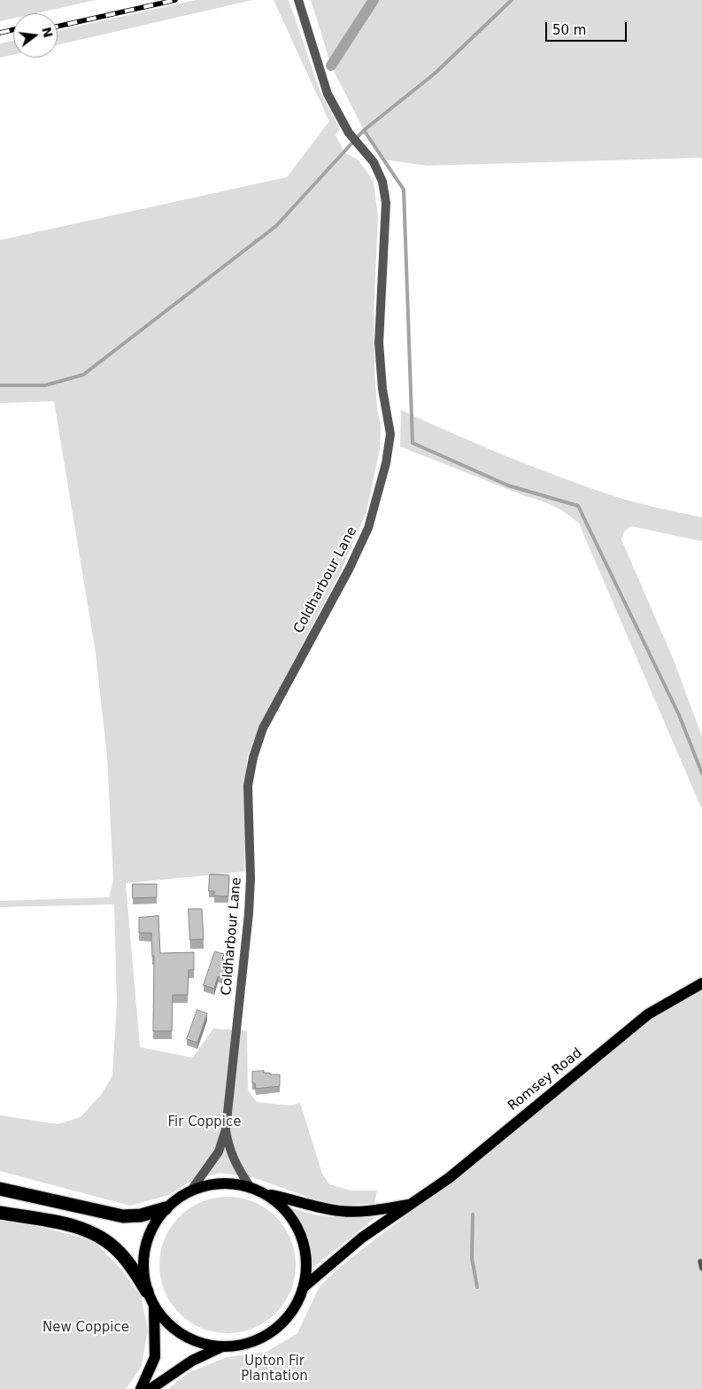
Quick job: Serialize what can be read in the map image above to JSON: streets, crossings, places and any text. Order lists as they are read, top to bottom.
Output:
{
  "streets": {
    "main road": ["Romsey Road"],
    "street": ["Coldharbour Lane"]
  },
  "parks": ["Fir Coppice", "New Coppice", "Upton Fir Plantation"],
  "scale_bar": "50 m",
  "north": "right"
}
